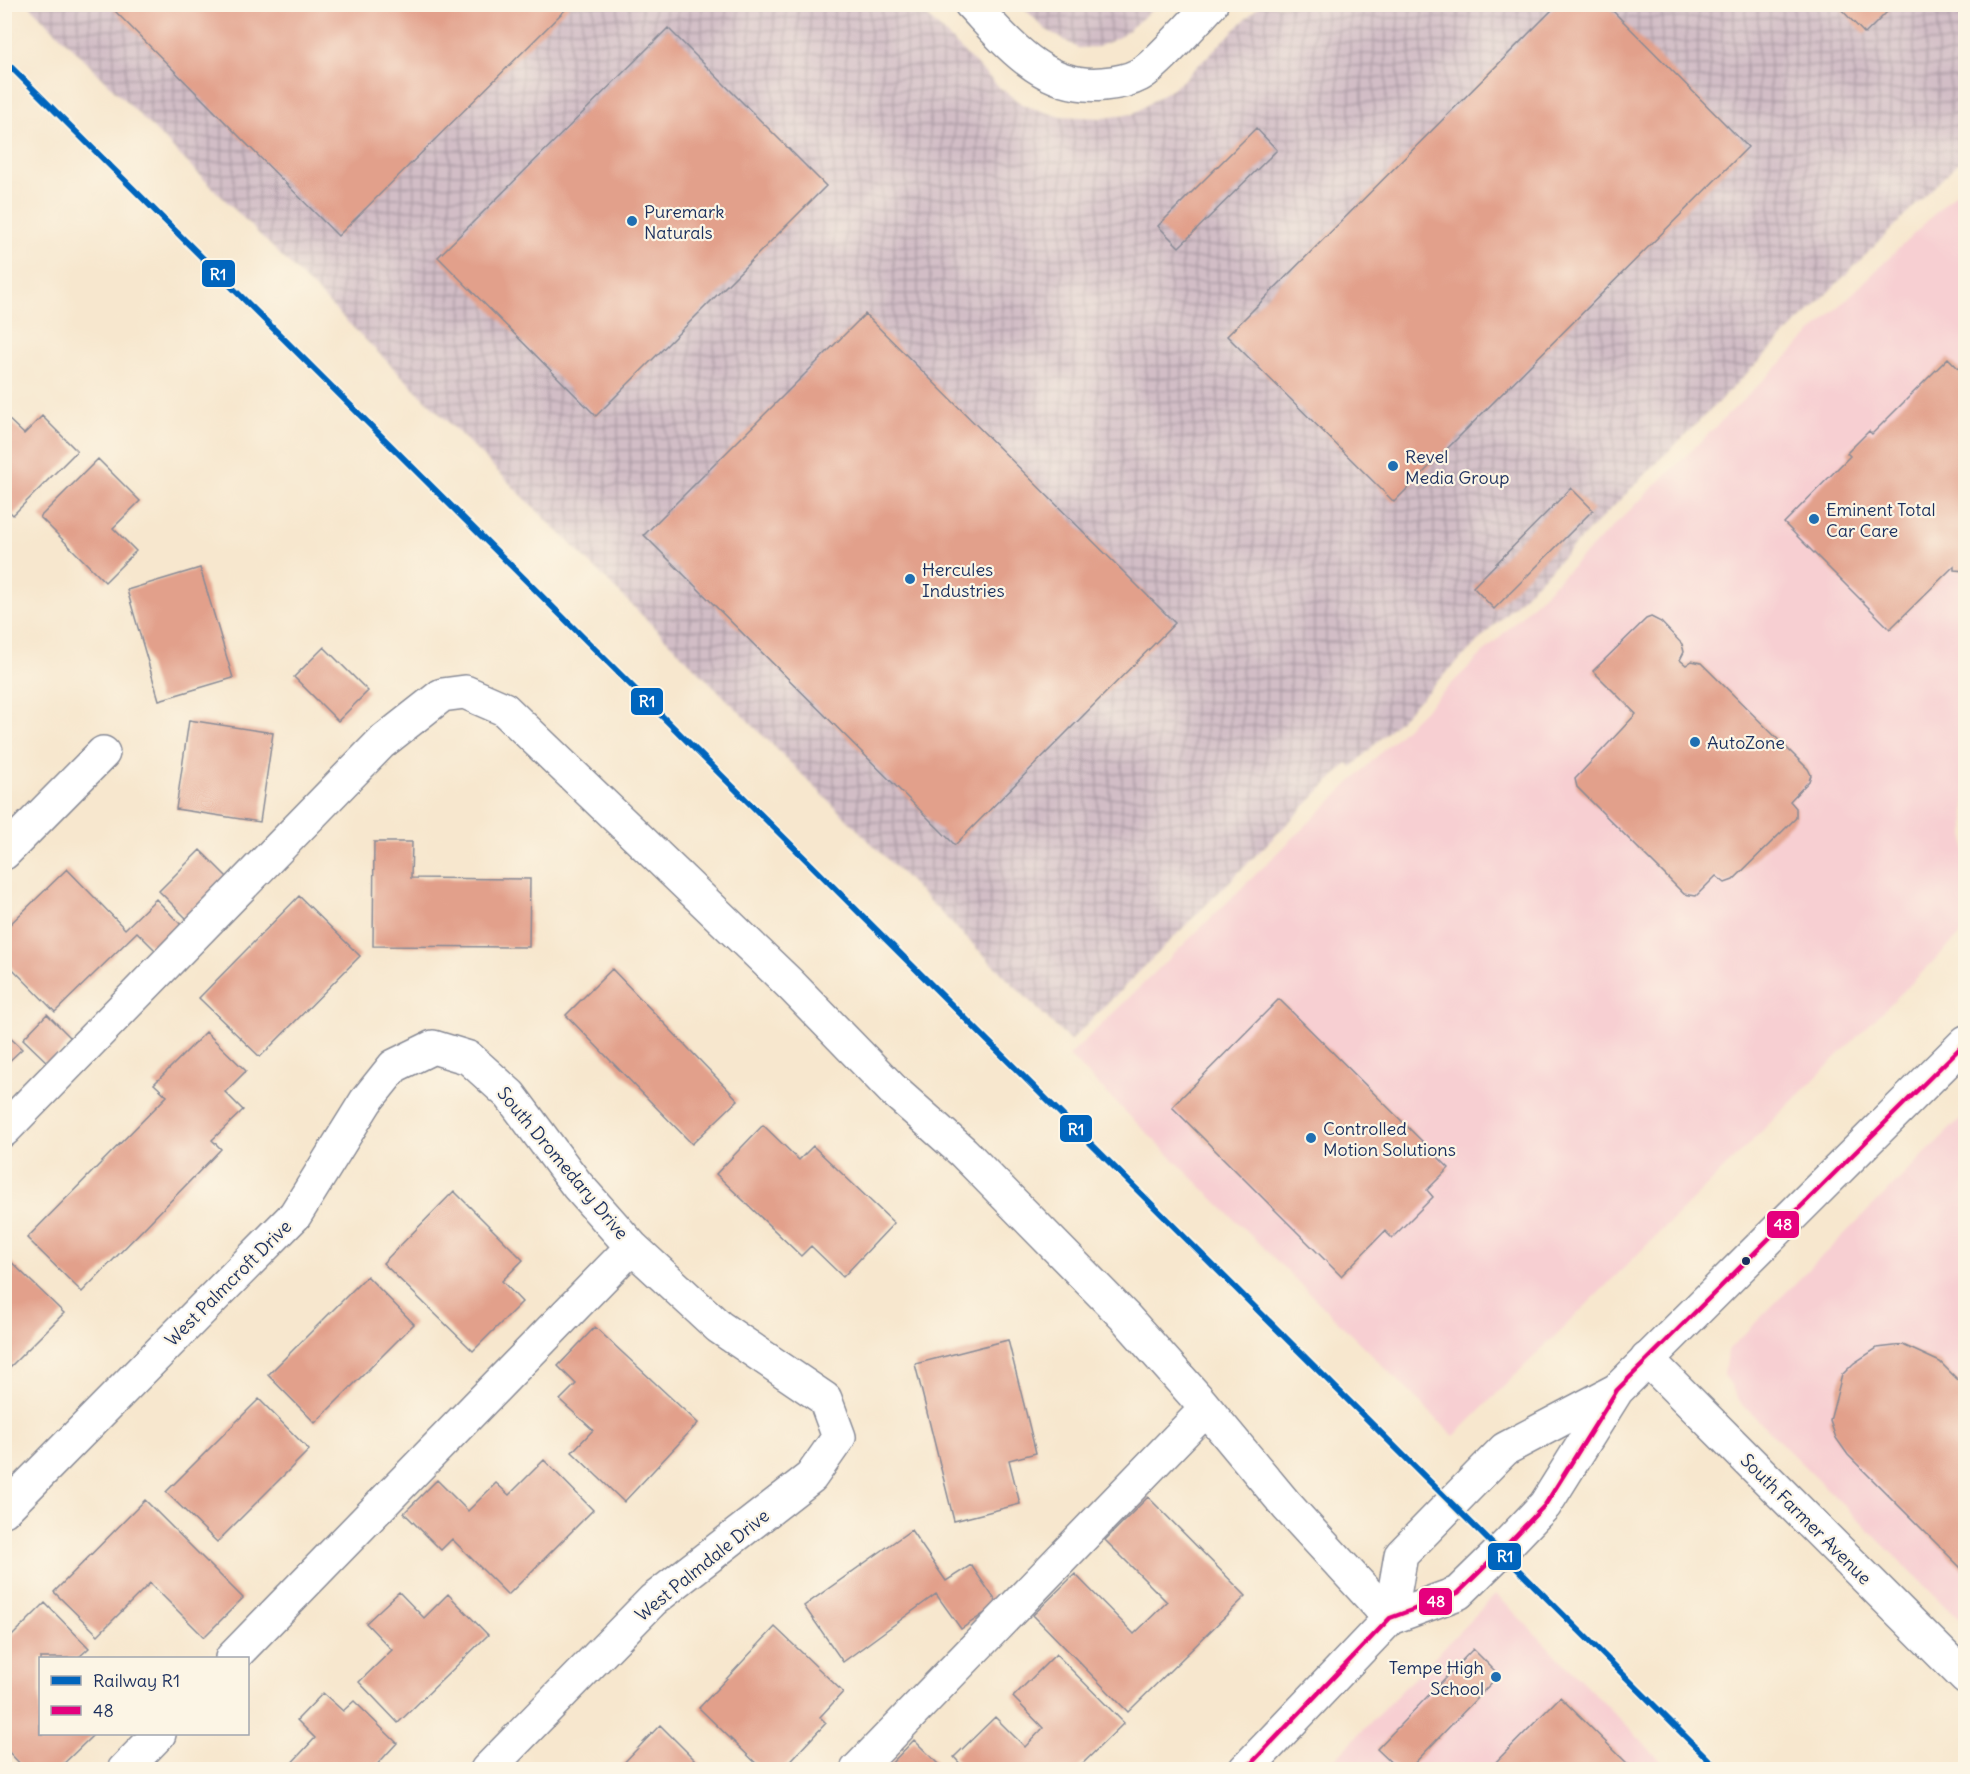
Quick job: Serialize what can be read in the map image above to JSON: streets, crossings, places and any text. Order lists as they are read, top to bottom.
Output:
{
  "streets": {
    "street": [
      "South Dromedary Drive",
      "West Palmcroft Drive",
      "South Farmer Avenue",
      "West Palmdale Drive"
    ]
  },
  "crossings": [
    ["South Dromedary Drive", "West Palmcroft Drive"],
    ["South Dromedary Drive", "West Palmdale Drive"]
  ],
  "places": [
    "Puremark Naturals",
    "Revel Media Group",
    "Eminent Total Car Care",
    "Hercules Industries",
    "AutoZone",
    "Controlled Motion Solutions",
    "Tempe High School"
  ],
  "lines": ["rail line R1", "transit line 48"],
  "legend": ["Railway R1", "48"]
}
